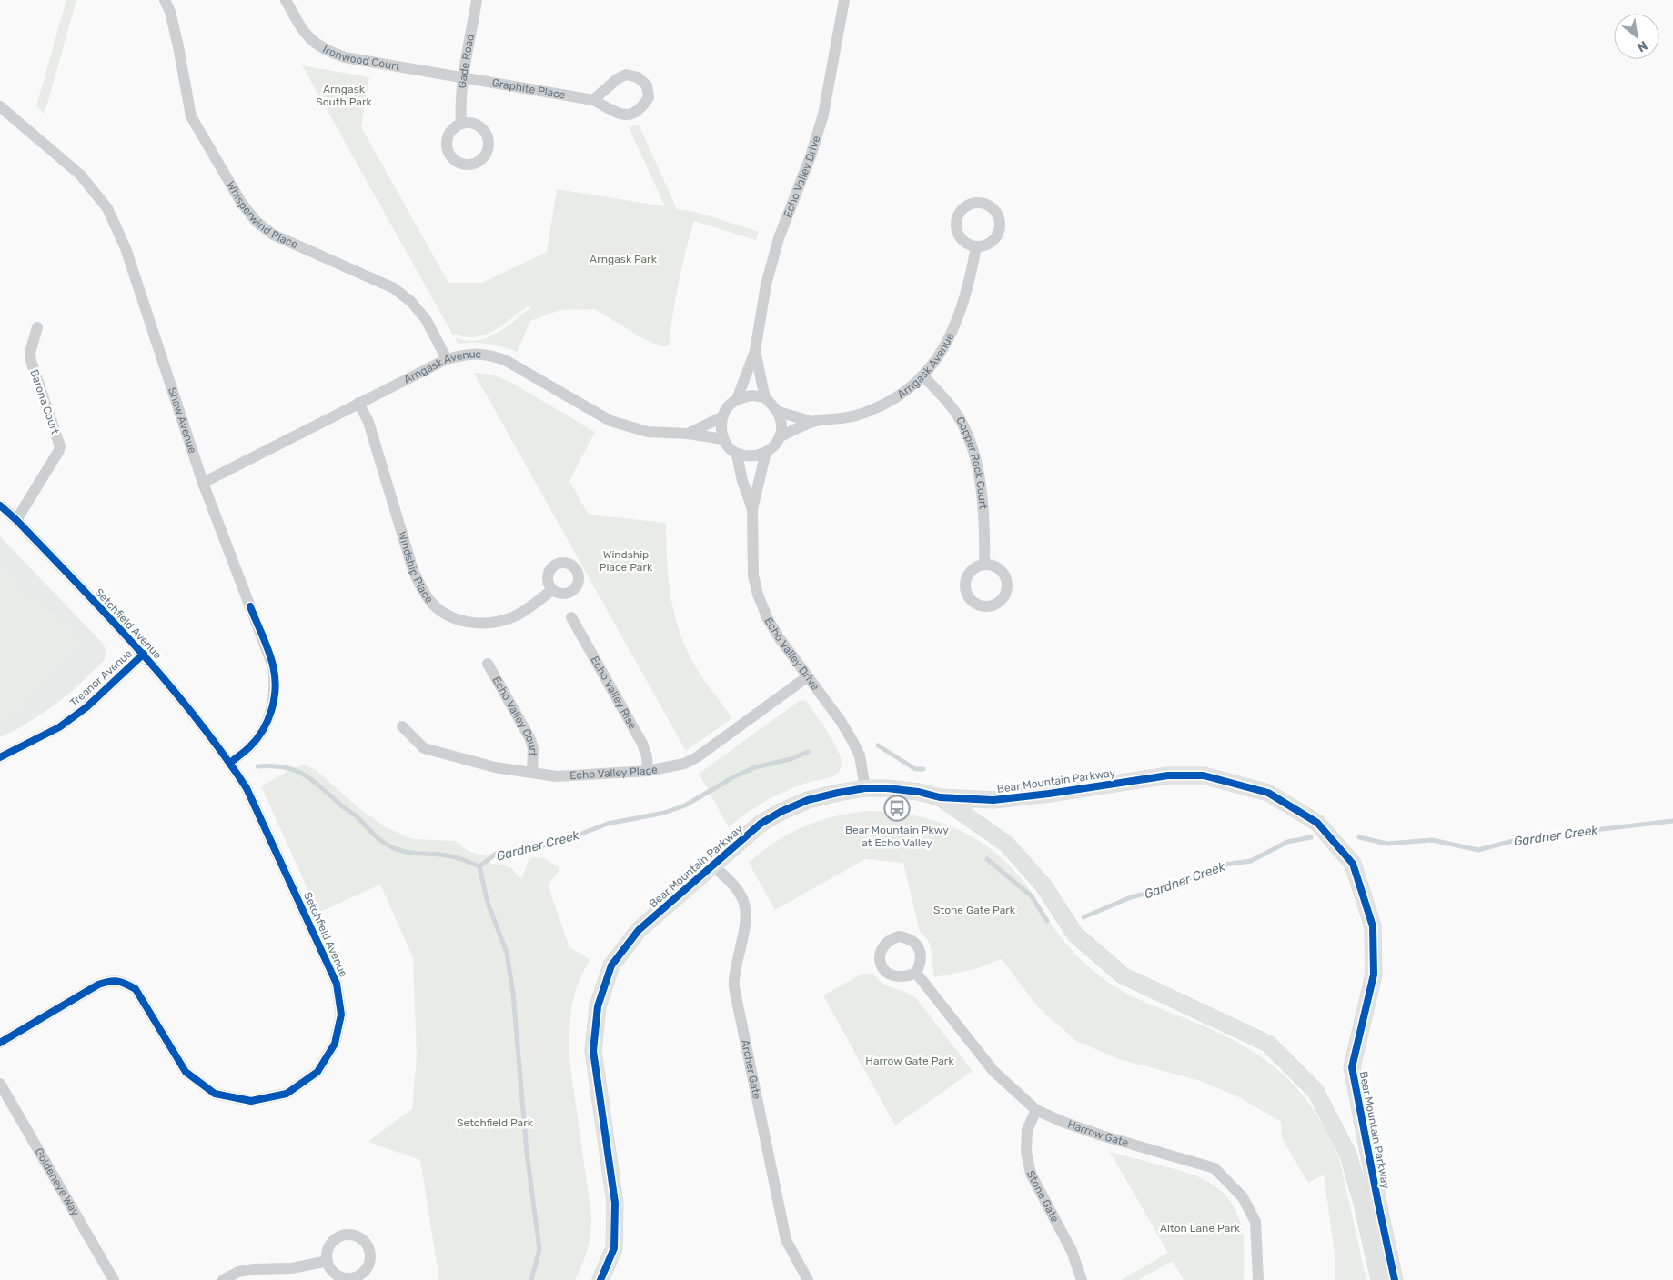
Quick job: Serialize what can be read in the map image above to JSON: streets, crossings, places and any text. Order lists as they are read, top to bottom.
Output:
{
  "streets": {
    "street": [
      "Ironwood Court",
      "Gade Road",
      "Graphite Place",
      "Echo Valley Drive",
      "Whisperwind Place",
      "Arngask Avenue",
      "Barona Court",
      "Shaw Avenue",
      "Copper Rock Court",
      "Windship Place",
      "Setchfield Avenue",
      "Treanor Avenue",
      "Echo Valley Rise",
      "Echo Valley Court",
      "Echo Valley Place",
      "Bear Mountain Parkway",
      "Archer Gate",
      "Harrow Gate",
      "Goldeneye Way",
      "Stone Gate"
    ]
  },
  "crossings": [
    ["Ironwood Court", "Gade Road"],
    ["Ironwood Court", "Graphite Place"],
    ["Gade Road", "Graphite Place"],
    ["Echo Valley Drive", "Arngask Avenue"],
    ["Echo Valley Drive", "Echo Valley Place"],
    ["Echo Valley Drive", "Bear Mountain Parkway"],
    ["Whisperwind Place", "Arngask Avenue"],
    ["Arngask Avenue", "Shaw Avenue"],
    ["Arngask Avenue", "Copper Rock Court"],
    ["Arngask Avenue", "Windship Place"],
    ["Barona Court", "Setchfield Avenue"],
    ["Shaw Avenue", "Setchfield Avenue"],
    ["Setchfield Avenue", "Treanor Avenue"],
    ["Echo Valley Rise", "Echo Valley Place"],
    ["Echo Valley Court", "Echo Valley Place"],
    ["Bear Mountain Parkway", "Archer Gate"],
    ["Harrow Gate", "Stone Gate"]
  ],
  "water": ["Gardner Creek"],
  "parks": [
    "Arngask South Park",
    "Arngask Park",
    "Windship Place Park",
    "Stone Gate Park",
    "Harrow Gate Park",
    "Setchfield Park",
    "Alton Lane Park"
  ],
  "places": {
    "bus stop": ["Bear Mountain Pkwy at Echo Valley"]
  },
  "north": "bottom right"
}
